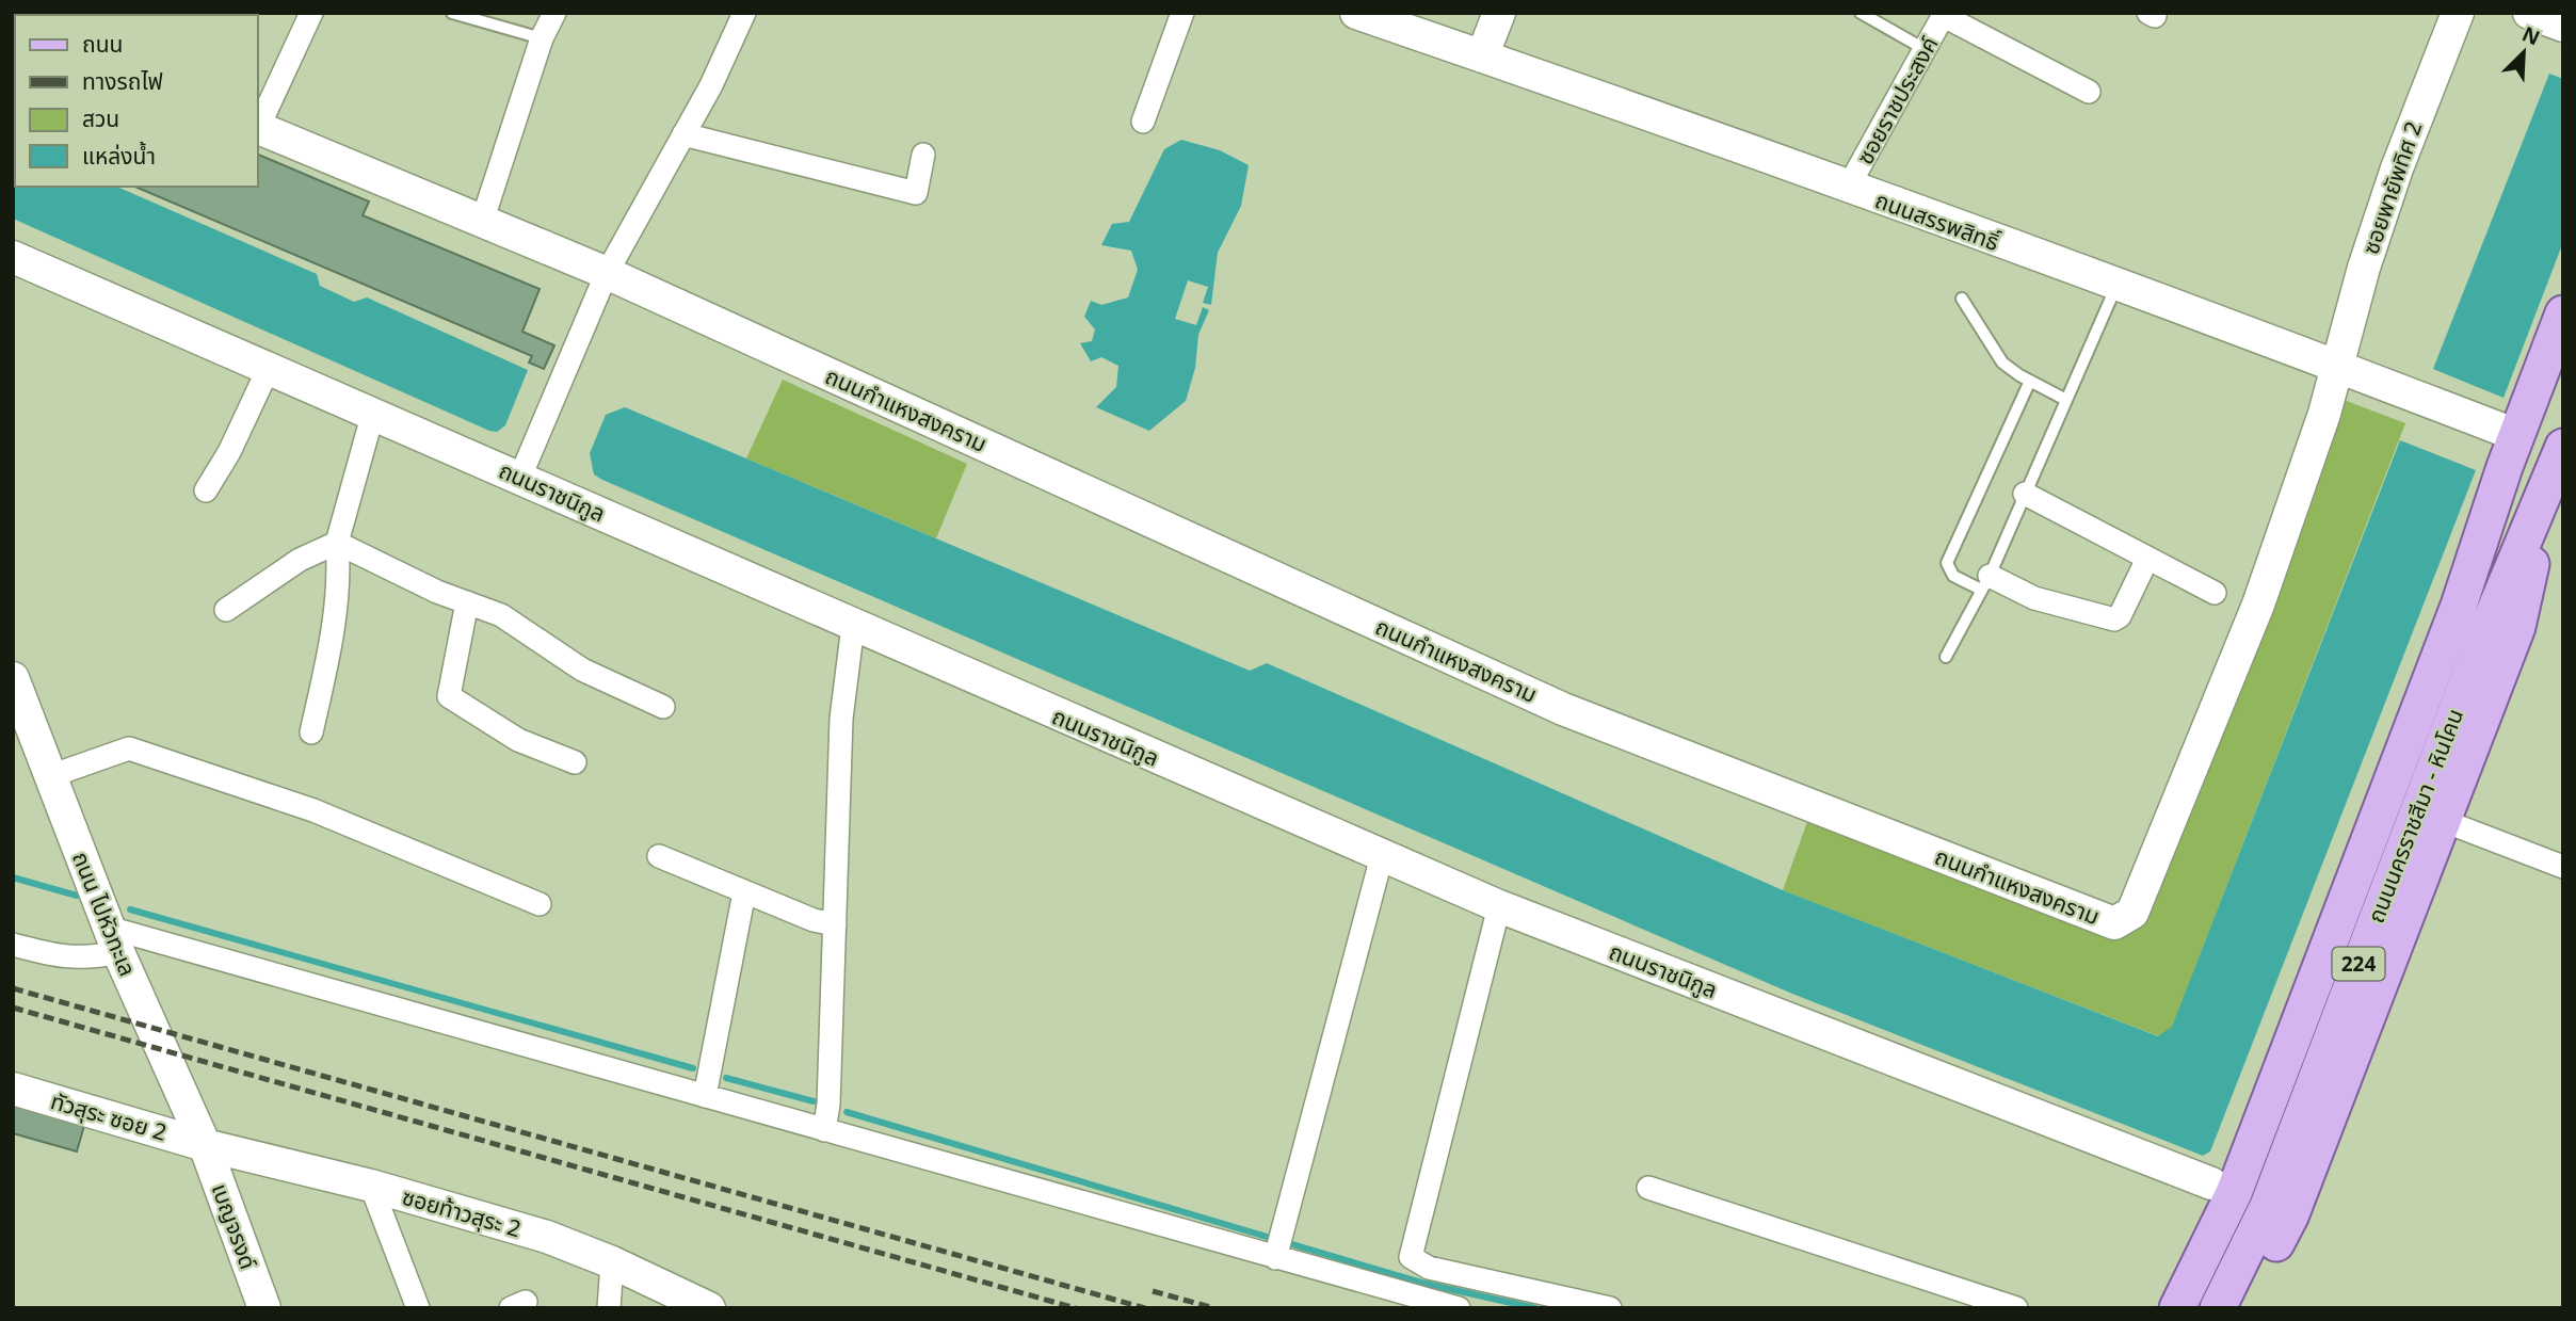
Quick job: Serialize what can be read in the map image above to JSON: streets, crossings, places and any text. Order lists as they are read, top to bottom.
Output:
{
  "streets": {
    "main road": ["ถนนนครราชสีมา - หินโคน", "224"],
    "street": [
      "ซอยราชประสงค์",
      "ซอยพายัพทิศ 2",
      "ถนนสรรพสิทธิ์",
      "ถนนกำแหงสงคราม",
      "ถนนราชนิกูล",
      "ถนน ไปหัวทะเล",
      "ทัวสุระ ซอย 2",
      "ซอยท้าวสุระ 2",
      "เบญจรงด์"
    ]
  },
  "crossings": [
    ["ซอยราชประสงค์", "ถนนสรรพสิทธิ์"],
    ["ซอยพายัพทิศ 2", "ถนนสรรพสิทธิ์"],
    ["ซอยพายัพทิศ 2", "ถนนกำแหงสงคราม"],
    ["ถนนสรรพสิทธิ์", "ถนนกำแหงสงคราม"],
    ["ถนน ไปหัวทะเล", "ทัวสุระ ซอย 2"],
    ["ถนน ไปหัวทะเล", "ซอยท้าวสุระ 2"],
    ["ถนน ไปหัวทะเล", "เบญจรงด์"],
    ["ทัวสุระ ซอย 2", "ซอยท้าวสุระ 2"],
    ["ทัวสุระ ซอย 2", "เบญจรงด์"],
    ["ซอยท้าวสุระ 2", "เบญจรงด์"]
  ],
  "legend": [
    "ถนน",
    "ทางรถไฟ",
    "สวน",
    "แหล่งน้ำ"
  ],
  "north": "top right"
}
